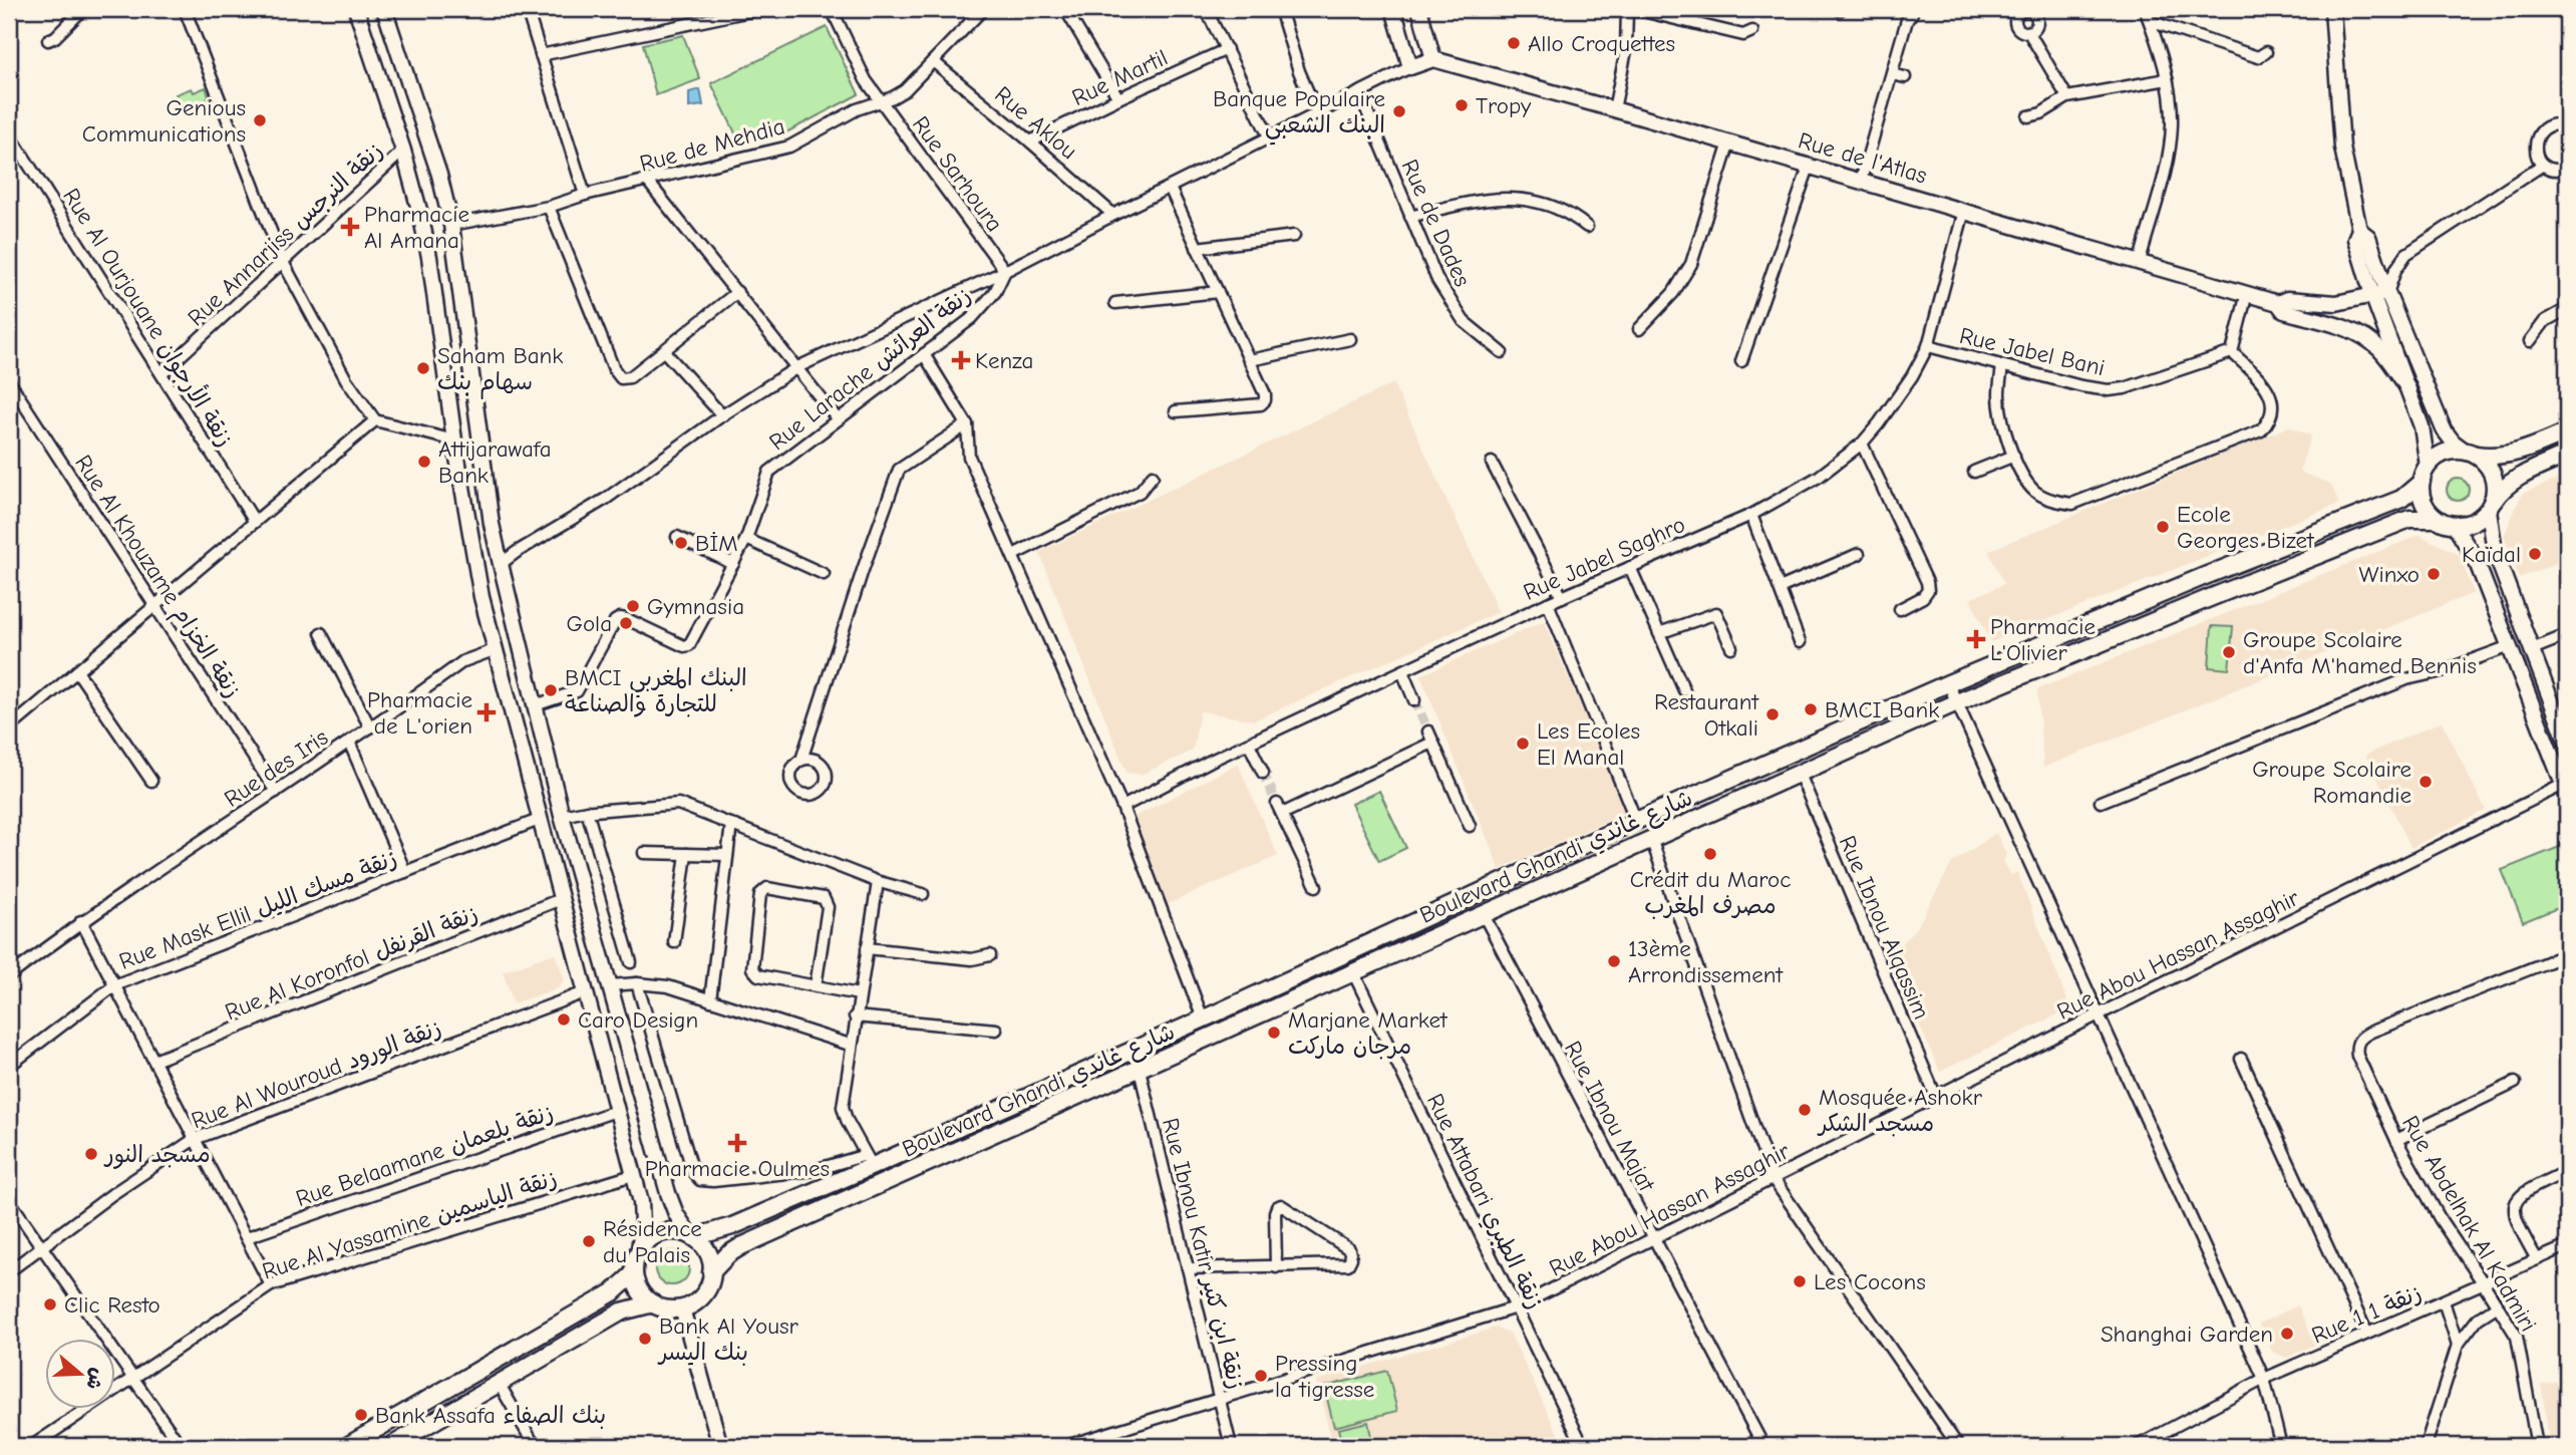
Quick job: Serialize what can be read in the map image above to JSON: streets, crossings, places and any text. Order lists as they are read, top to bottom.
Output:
{
  "streets": {
    "main road": ["Rue de l'Atlas", "Boulevard Ghandi شارع غاندي"],
    "street": [
      "Rue Martil",
      "Rue Aklou",
      "Rue de Mehdia",
      "Rue Sarhoura",
      "Rue de Dades",
      "Rue Annarjiss زنقة النرجس",
      "Rue Al Ourjouane زنقة الأرجوان",
      "Rue Jabel Bani",
      "Rue Larache زنقة العرائش",
      "Rue Jabel Saghro",
      "Rue Al Khouzame زنقة الخزام",
      "Rue des Iris",
      "Rue Mask Ellil زنقة مسك الليل",
      "Rue Ibnou Alqassim",
      "Rue Abou Hassan Assaghir",
      "Rue Al Koronfol زنقة القرنفل",
      "Rue Al Wouroud زنقة الورود",
      "Rue Ibnou Majat",
      "Rue Belaamane زنقة بلعمان",
      "Rue Attabari زنقة الطبري",
      "Rue Abdelhak Al Kadmiri",
      "Rue Al Yassamine زنقة الياسمين",
      "Rue Ibnou Katir زنقة ابن كثير",
      "Rue 1 زنقة 1"
    ]
  },
  "crossings": [
    ["Rue Martil", "Rue Aklou"],
    ["Rue Aklou", "Rue de Mehdia"],
    ["Rue de Mehdia", "Rue Sarhoura"],
    ["Rue de l'Atlas", "Rue Jabel Saghro"],
    ["Rue Sarhoura", "Rue Larache زنقة العرائش"],
    ["Rue Annarjiss زنقة النرجس", "Rue Al Ourjouane زنقة الأرجوان"],
    ["Rue Jabel Bani", "Rue Jabel Saghro"],
    ["Rue Al Khouzame زنقة الخزام", "Rue des Iris"],
    ["Boulevard Ghandi شارع غاندي", "Rue Ibnou Alqassim"],
    ["Boulevard Ghandi شارع غاندي", "Rue Ibnou Majat"],
    ["Boulevard Ghandi شارع غاندي", "Rue Attabari زنقة الطبري"],
    ["Boulevard Ghandi شارع غاندي", "Rue Ibnou Katir زنقة ابن كثير"],
    ["Rue Ibnou Alqassim", "Rue Abou Hassan Assaghir"],
    ["Rue Abou Hassan Assaghir", "Rue Ibnou Majat"],
    ["Rue Abou Hassan Assaghir", "Rue Attabari زنقة الطبري"],
    ["Rue Abou Hassan Assaghir", "Rue Ibnou Katir زنقة ابن كثير"],
    ["Rue Abdelhak Al Kadmiri", "Rue 1 زنقة 1"]
  ],
  "places": {
    "other": [
      "Allo Croquettes",
      "Tropy",
      "Banque Populaire البنك الشعبي",
      "Genious Communications",
      "Saham Bank سهام بنك",
      "Attijarawafa Bank",
      "Ecole Georges Bizet",
      "BİM",
      "Kaïdal",
      "Winxo",
      "Gymnasia",
      "Gola",
      "Groupe Scolaire d'Anfa M'hamed Bennis",
      "BMCI البنك المغربي للتجارة والصناعة",
      "BMCI Bank",
      "Restaurant Otkali",
      "Les Ecoles El Manal",
      "Groupe Scolaire Romandie",
      "Crédit du Maroc مصرف المغرب",
      "13ème Arrondissement",
      "Caro Design",
      "Marjane Market مرجان ماركت",
      "Mosquée Ashokr مسجد الشكر",
      "مسجد النور",
      "Résidence du Palais",
      "Les Cocons",
      "Clic Resto",
      "Shanghai Garden",
      "Bank Al Yousr بنك اليسر",
      "Pressing la tigresse",
      "Bank Assafa بنك الصفاء"
    ],
    "health": [
      "Pharmacie Al Amana",
      "Kenza",
      "Pharmacie L'Olivier",
      "Pharmacie de L'orien",
      "Pharmacie Oulmes"
    ]
  },
  "north": "right"
}
